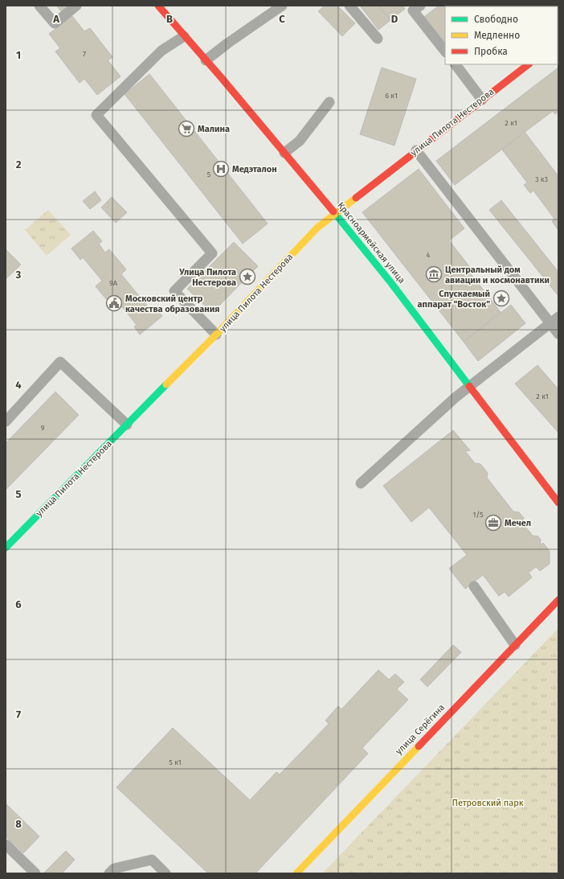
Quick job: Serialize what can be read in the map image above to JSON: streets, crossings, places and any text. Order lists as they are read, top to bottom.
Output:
{
  "streets": {
    "street": ["улица Пилота Нестерова", "Красноармейская улица", "улица Серёгина"]
  },
  "crossings": [
    ["улица Пилота Нестерова", "Красноармейская улица"]
  ],
  "parks": ["Петровский парк"],
  "places": {
    "supermarket": ["Малина"],
    "hospital": ["Медэталон"],
    "museum": ["Центральный дом авиации и космонавтики"],
    "place": ["Улица Пилота Нестерова", "Спускаемый аппарат \"Восток\""],
    "public building": ["Московский центр качества образования"],
    "office": ["Мечел"]
  },
  "house_numbers": [
    "7",
    "6 к1",
    "2 к1",
    "5",
    "3 к3",
    "4",
    "9А",
    "2 к1",
    "9",
    "1/5",
    "5 к1"
  ],
  "legend": ["Свободно", "Медленно", "Пробка"],
  "grid": {
    "columns": [
      "A",
      "B",
      "C",
      "D"
    ],
    "rows": [
      "1",
      "2",
      "3",
      "4",
      "5",
      "6",
      "7",
      "8"
    ]
  }
}
